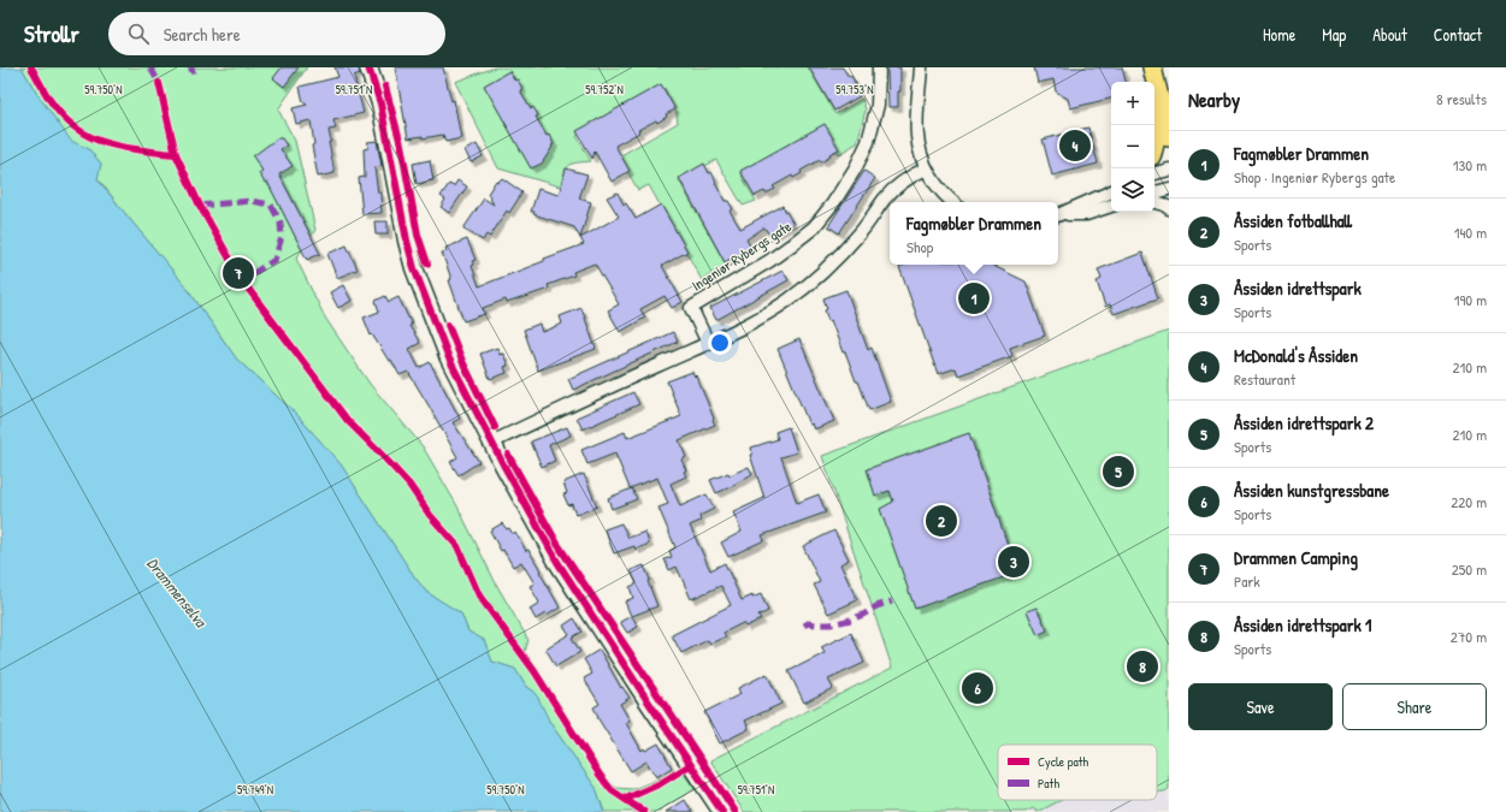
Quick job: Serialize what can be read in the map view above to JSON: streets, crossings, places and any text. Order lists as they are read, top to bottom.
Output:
{
  "streets": {
    "street": ["Ingeniør Rybergs gate"]
  },
  "water": ["Drammenselva"],
  "legend": ["Cycle path", "Path"],
  "page": {
    "header": "Strollr",
    "search": "Search here",
    "nav": [
      "Home",
      "Map",
      "About",
      "Contact"
    ],
    "heading": ["Nearby", "8 results"],
    "map_buttons": ["+", "−"],
    "pins": [
      "4",
      "7",
      "1",
      "5",
      "2",
      "3",
      "8",
      "6"
    ],
    "list": [
      {
        "mark": "1",
        "name": "Fagmøbler Drammen",
        "note": "Shop · Ingeniør Rybergs gate",
        "value": "130 m"
      },
      {
        "mark": "2",
        "name": "Åssiden fotballhall",
        "note": "Sports",
        "value": "140 m"
      },
      {
        "mark": "3",
        "name": "Åssiden idrettspark",
        "note": "Sports",
        "value": "190 m"
      },
      {
        "mark": "4",
        "name": "McDonald's Åssiden",
        "note": "Restaurant",
        "value": "210 m"
      },
      {
        "mark": "5",
        "name": "Åssiden idrettspark 2",
        "note": "Sports",
        "value": "210 m"
      },
      {
        "mark": "6",
        "name": "Åssiden kunstgressbane",
        "note": "Sports",
        "value": "220 m"
      },
      {
        "mark": "7",
        "name": "Drammen Camping",
        "note": "Park",
        "value": "250 m"
      },
      {
        "mark": "8",
        "name": "Åssiden idrettspark 1",
        "note": "Sports",
        "value": "270 m"
      }
    ],
    "popup": ["Fagmøbler Drammen", "Shop"],
    "buttons": ["Save", "Share"]
  },
  "coordinates": [
    "59.750°N",
    "59.751°N",
    "59.752°N",
    "59.753°N",
    "59.749°N"
  ]
}
